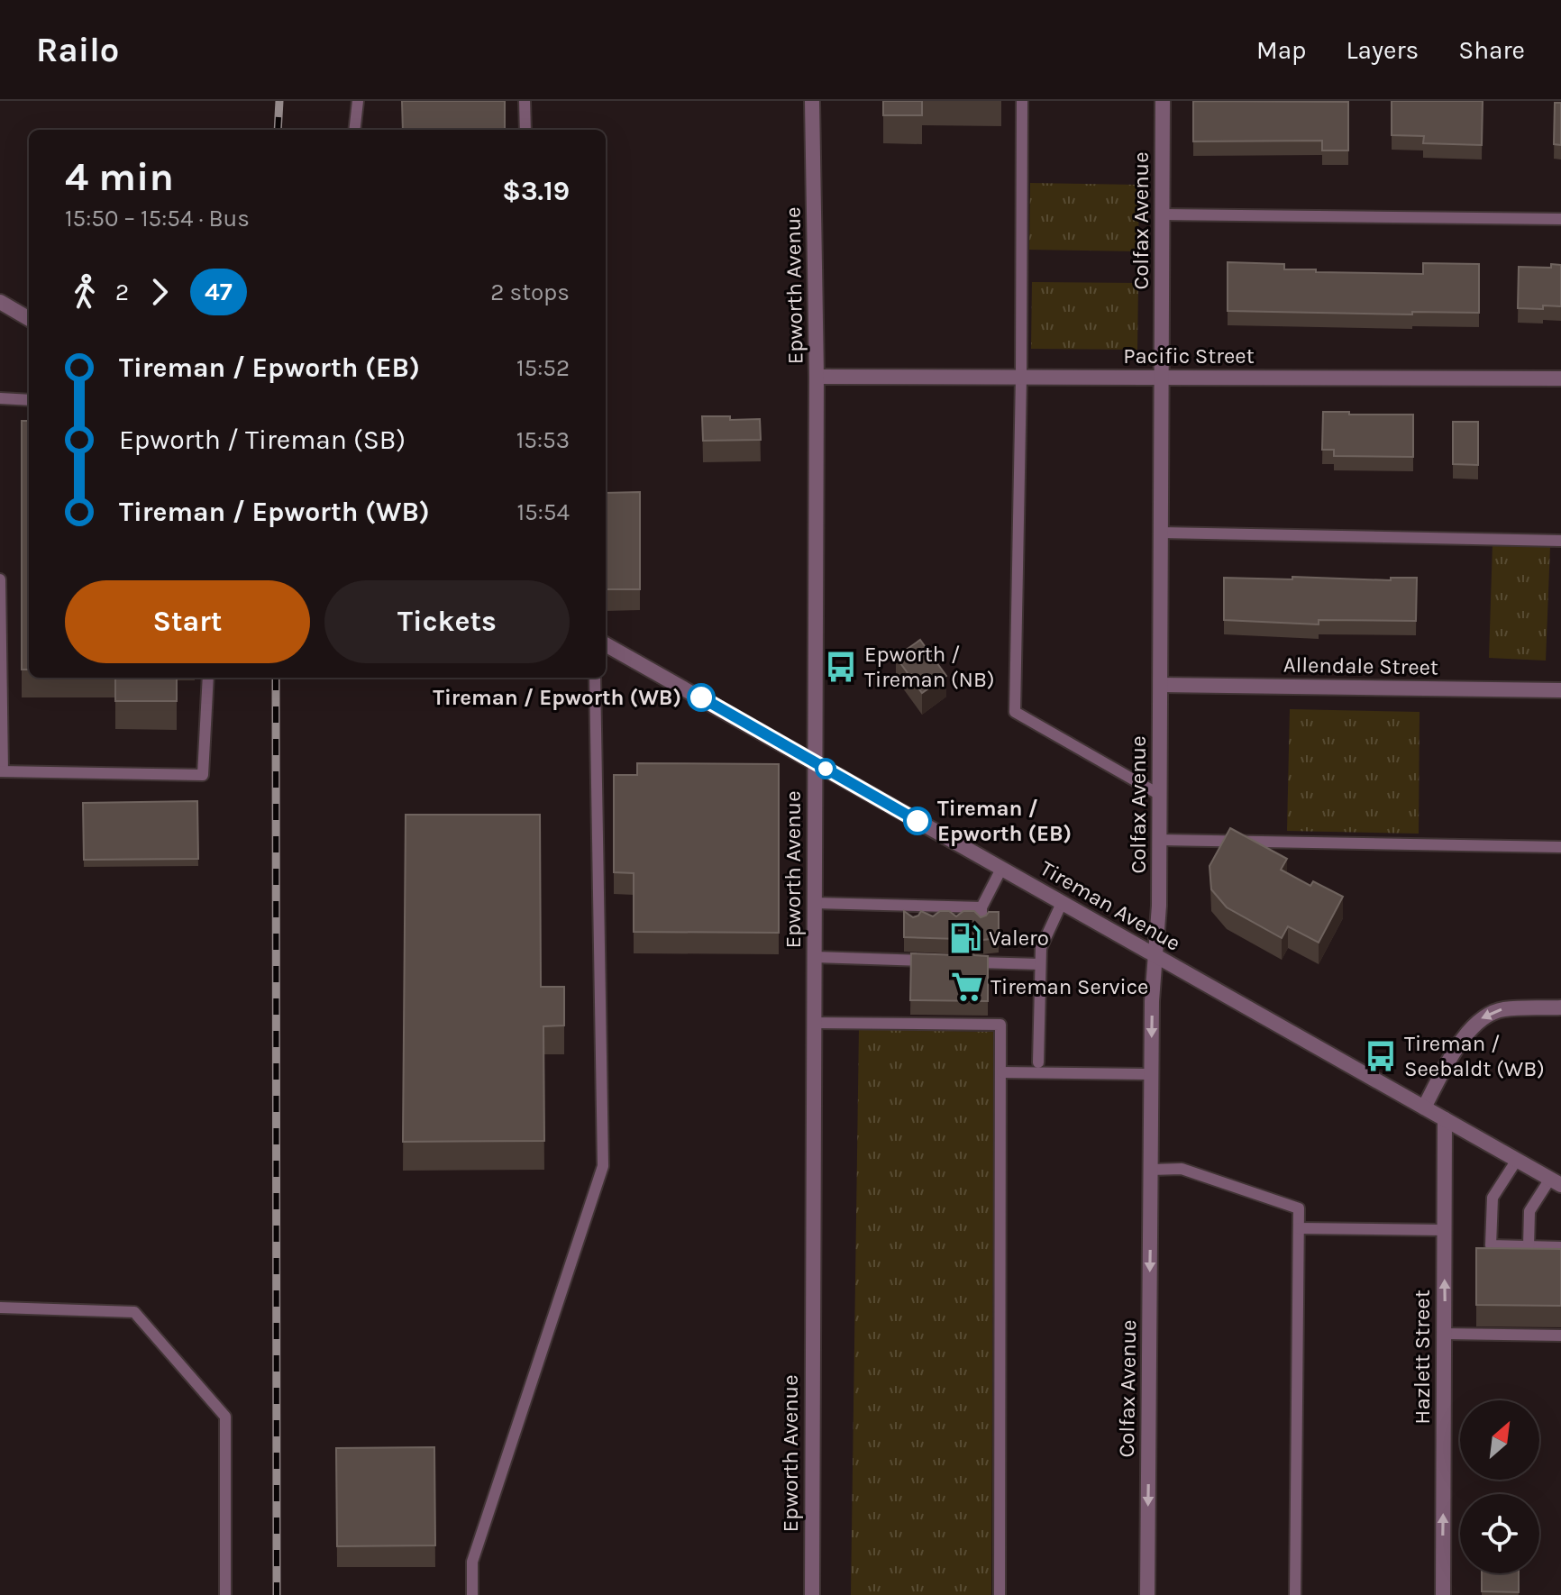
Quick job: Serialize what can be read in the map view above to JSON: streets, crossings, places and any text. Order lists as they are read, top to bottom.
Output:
{
  "streets": {
    "street": [
      "Colfax Avenue",
      "Epworth Avenue",
      "Pacific Street",
      "Allendale Street",
      "Tireman Avenue",
      "Hazlett Street"
    ]
  },
  "crossings": [
    ["Colfax Avenue", "Pacific Street"],
    ["Colfax Avenue", "Allendale Street"],
    ["Colfax Avenue", "Tireman Avenue"],
    ["Epworth Avenue", "Pacific Street"],
    ["Epworth Avenue", "Tireman Avenue"],
    ["Tireman Avenue", "Hazlett Street"]
  ],
  "one_way": ["Colfax Avenue", "Hazlett Street"],
  "places": {
    "bus stop": ["Epworth / Tireman (NB)", "Tireman / Seebaldt (WB)"],
    "other": ["Tireman / Epworth (WB)", "Tireman / Epworth (EB)"],
    "fuel station": ["Valero"],
    "supermarket": ["Tireman Service"]
  },
  "lines": ["bus line 47"],
  "north": "top right",
  "page": {
    "header": "Railo",
    "nav": ["Map", "Layers", "Share"],
    "heading": ["4 min", "15:50 – 15:54 · Bus", "$3.19"],
    "legs": ["2", "47", "2 stops"],
    "list": [
      {
        "name": "Tireman / Epworth (EB)",
        "value": "15:52"
      },
      {
        "name": "Epworth / Tireman (SB)",
        "value": "15:53"
      },
      {
        "name": "Tireman / Epworth (WB)",
        "value": "15:54"
      }
    ],
    "buttons": ["Start", "Tickets"]
  }
}
